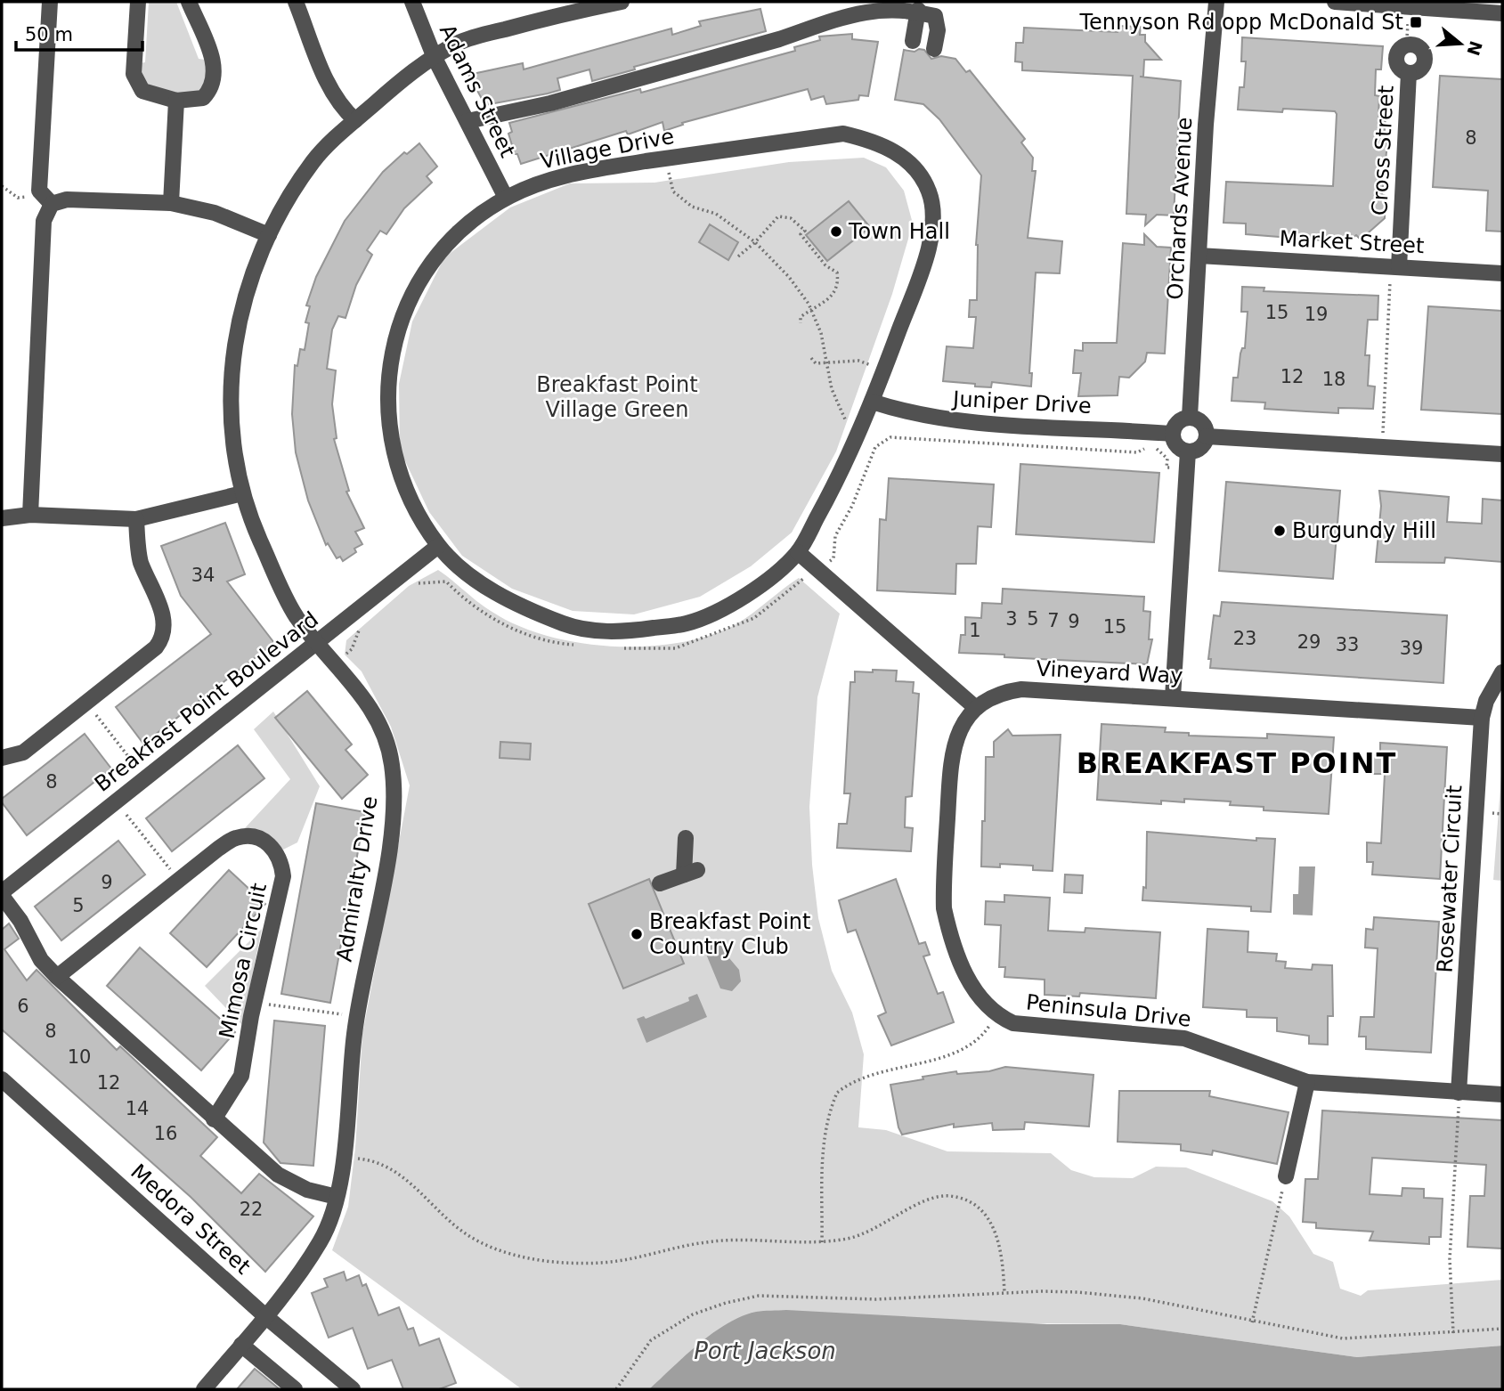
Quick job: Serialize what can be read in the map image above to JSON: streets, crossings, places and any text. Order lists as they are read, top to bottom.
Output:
{
  "streets": {
    "street": [
      "Adams Street",
      "Village Drive",
      "Cross Street",
      "Orchards Avenue",
      "Market Street",
      "Juniper Drive",
      "Vineyard Way",
      "Breakfast Point Boulevard",
      "Admiralty Drive",
      "Rosewater Circuit",
      "Mimosa Circuit",
      "Peninsula Drive",
      "Medora Street"
    ]
  },
  "crossings": [
    ["Adams Street", "Village Drive"],
    ["Adams Street", "Admiralty Drive"],
    ["Village Drive", "Juniper Drive"],
    ["Village Drive", "Breakfast Point Boulevard"],
    ["Cross Street", "Market Street"],
    ["Orchards Avenue", "Market Street"],
    ["Orchards Avenue", "Juniper Drive"],
    ["Vineyard Way", "Rosewater Circuit"],
    ["Vineyard Way", "Peninsula Drive"],
    ["Breakfast Point Boulevard", "Admiralty Drive"],
    ["Admiralty Drive", "Medora Street"],
    ["Rosewater Circuit", "Peninsula Drive"]
  ],
  "districts": ["BREAKFAST POINT"],
  "water": ["Port Jackson"],
  "parks": ["Breakfast Point Village Green"],
  "places": {
    "transit": ["Tennyson Rd opp McDonald St"],
    "other": ["Town Hall", "Burgundy Hill", "Breakfast Point Country Club"]
  },
  "house_numbers": [
    "8",
    "15",
    "19",
    "12",
    "18",
    "34",
    "3",
    "5",
    "7",
    "9",
    "15",
    "1",
    "23",
    "29",
    "33",
    "39",
    "8",
    "9",
    "5",
    "6",
    "8",
    "10",
    "12",
    "14",
    "16",
    "22"
  ],
  "scale_bar": "50 m",
  "north": "right"
}
